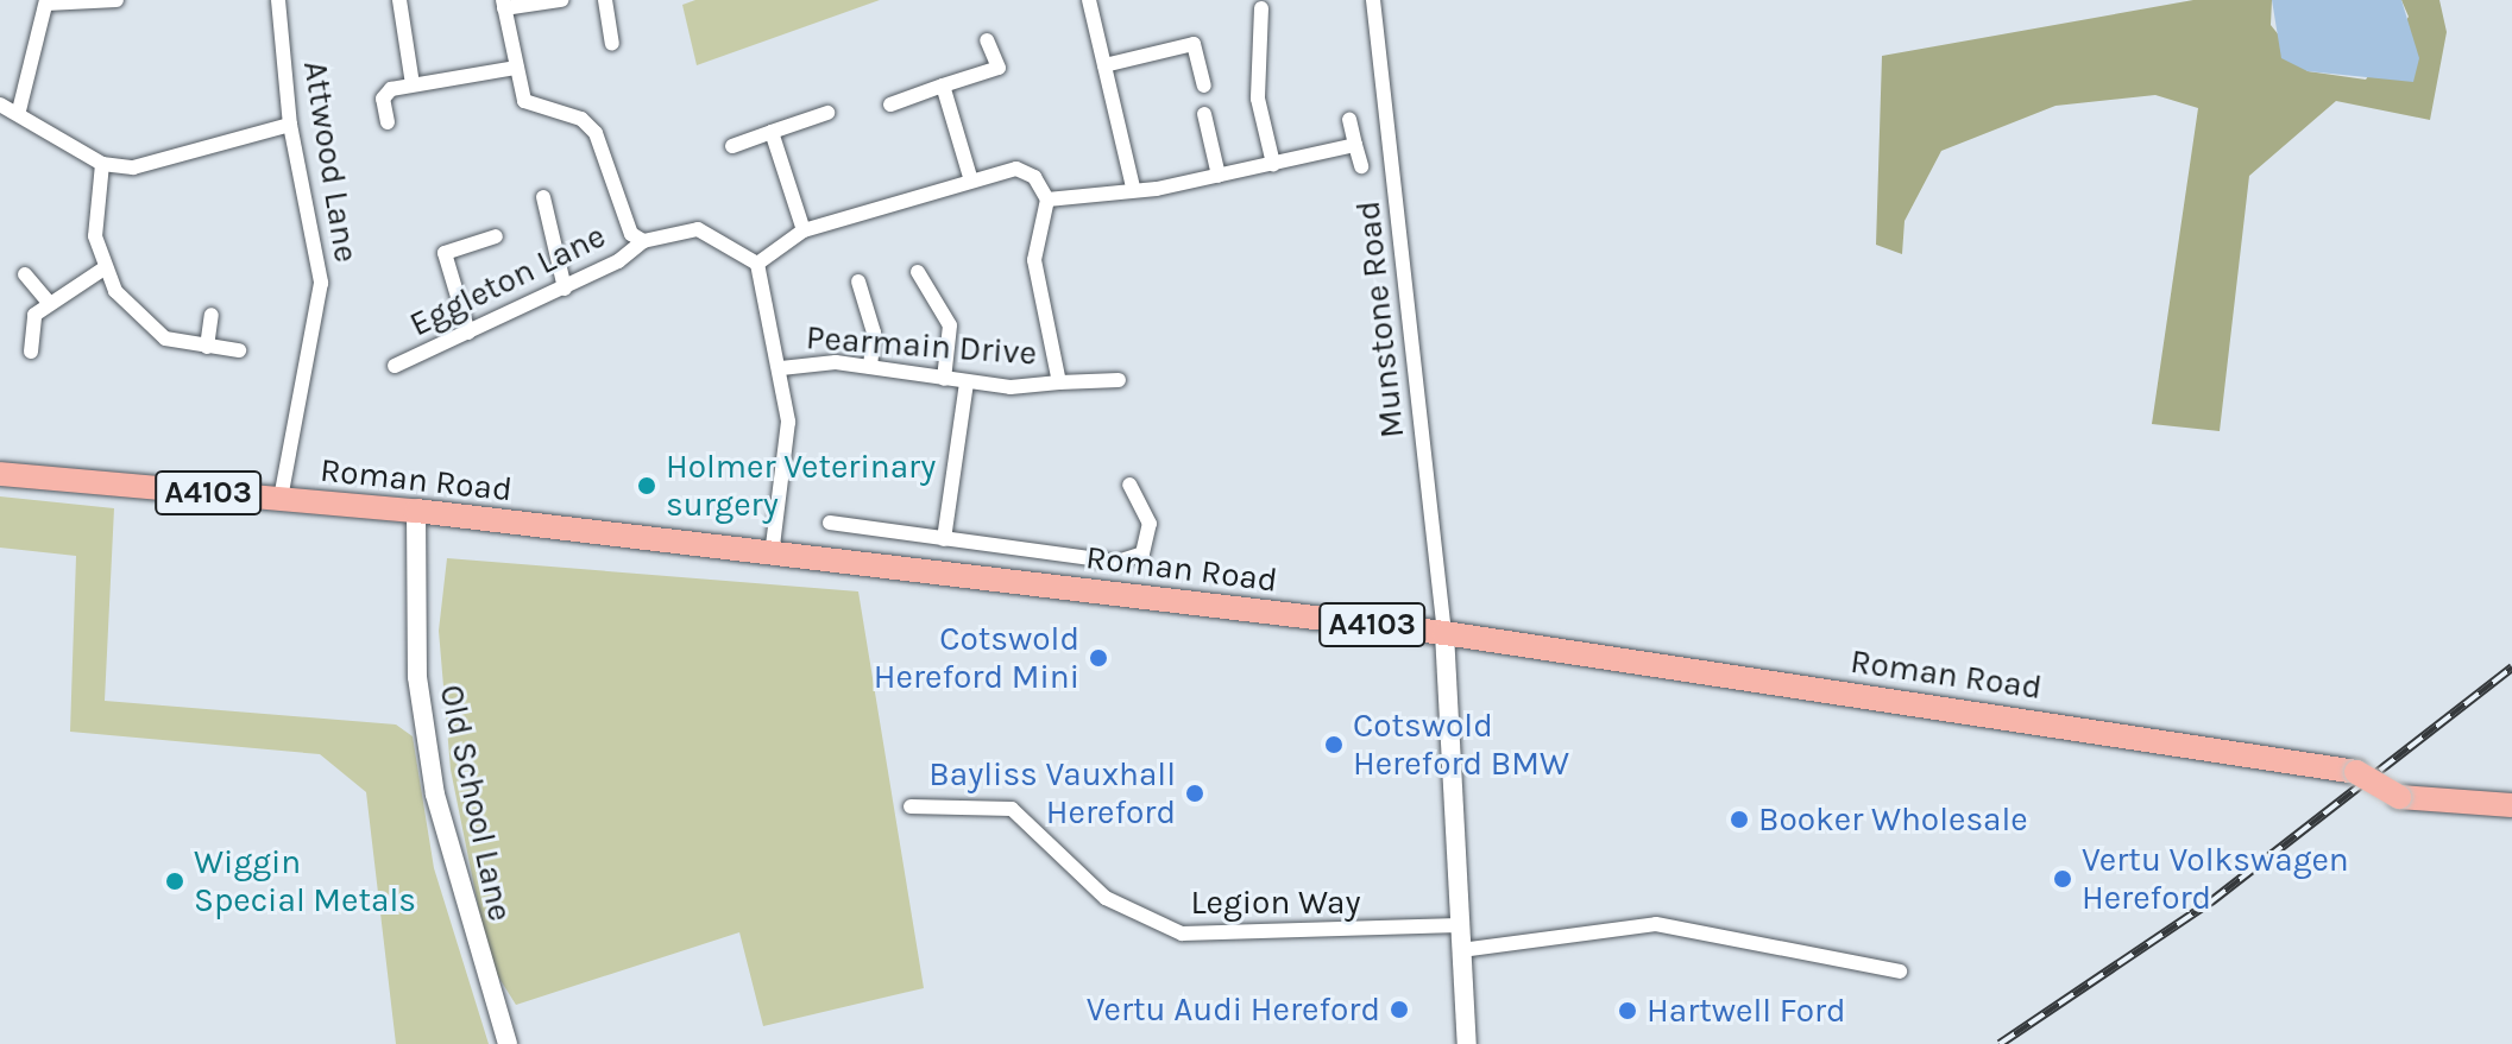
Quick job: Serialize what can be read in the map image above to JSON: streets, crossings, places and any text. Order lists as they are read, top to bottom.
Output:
{
  "streets": {
    "main road": ["Roman Road", "A4103"],
    "street": [
      "Attwood Lane",
      "Eggleton Lane",
      "Munstone Road",
      "Pearmain Drive",
      "Old School Lane",
      "Legion Way"
    ]
  },
  "crossings": [
    ["Attwood Lane", "Roman Road"],
    ["Munstone Road", "Roman Road"],
    ["Roman Road", "Old School Lane"]
  ],
  "places": [
    "Holmer Veterinary surgery",
    "Cotswold Hereford Mini",
    "Cotswold Hereford BMW",
    "Bayliss Vauxhall Hereford",
    "Booker Wholesale",
    "Vertu Volkswagen Hereford",
    "Wiggin Special Metals",
    "Vertu Audi Hereford",
    "Hartwell Ford"
  ]
}
